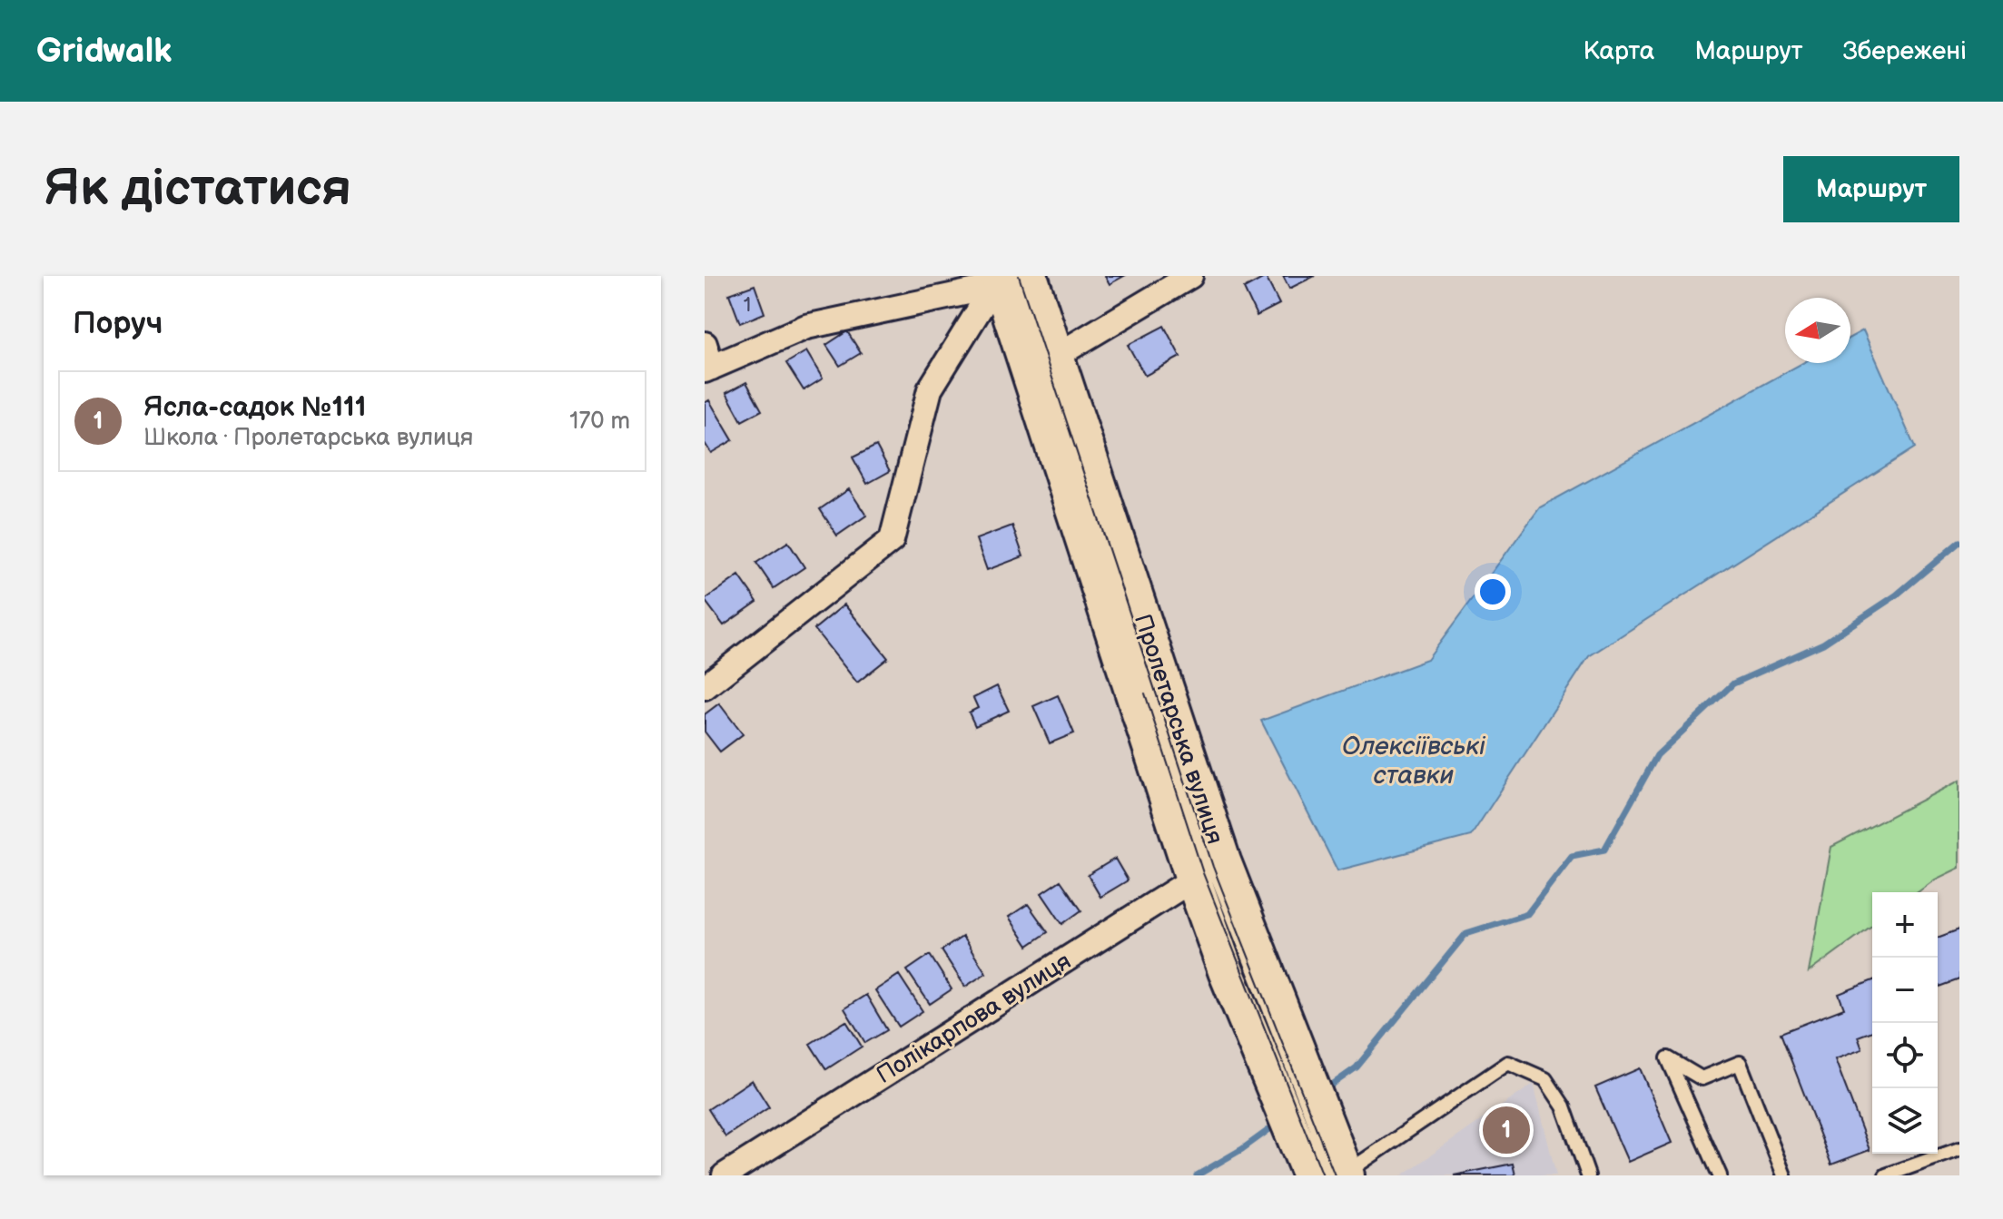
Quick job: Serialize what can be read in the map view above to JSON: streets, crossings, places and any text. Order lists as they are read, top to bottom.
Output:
{
  "streets": {
    "main road": ["Пролетарська вулиця"],
    "street": ["Полікарпова вулиця"]
  },
  "crossings": [
    ["Пролетарська вулиця", "Полікарпова вулиця"]
  ],
  "water": ["Олексіївські ставки"],
  "house_numbers": ["1"],
  "north": "left",
  "page": {
    "header": "Gridwalk",
    "nav": ["Карта", "Маршрут", "Збережені"],
    "buttons": "Маршрут",
    "title": "Як дістатися",
    "heading": "Поруч",
    "list": [
      {
        "mark": "1",
        "name": "Ясла-садок №111",
        "note": "Школа · Пролетарська вулиця",
        "value": "170 m"
      }
    ],
    "map_buttons": ["+", "−"],
    "pins": "1"
  }
}
